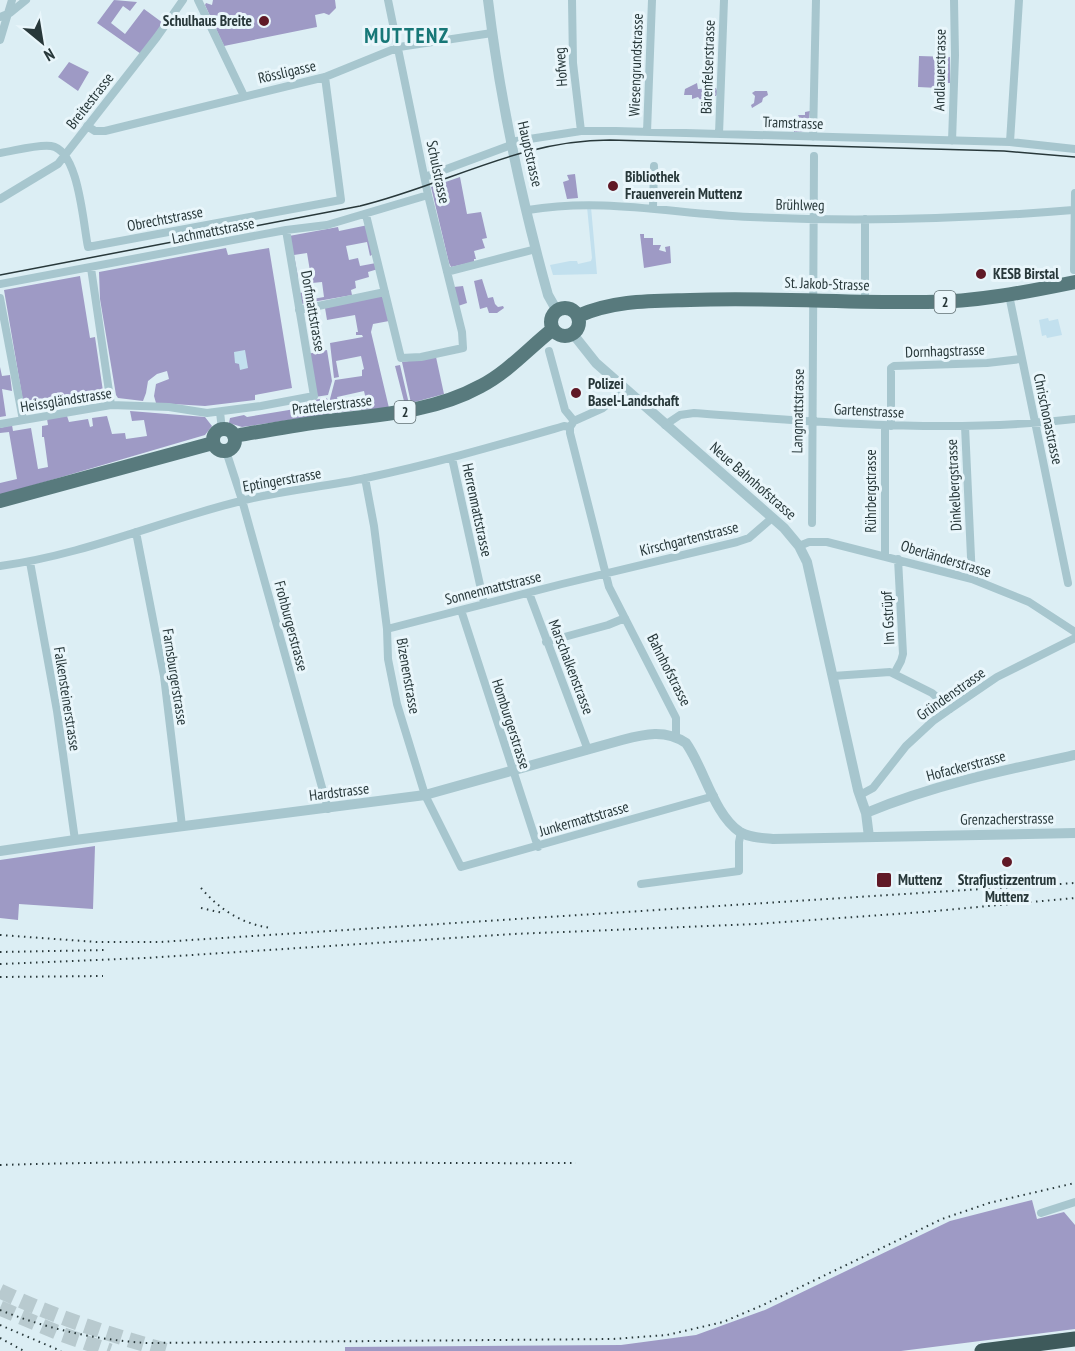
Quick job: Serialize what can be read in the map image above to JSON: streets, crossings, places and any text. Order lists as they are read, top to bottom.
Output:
{
  "streets": {
    "main road": ["St. Jakob-Strasse", "2", "Prattelerstrasse"],
    "street": [
      "Wiesengrundstrasse",
      "Hofweg",
      "Bärenfelserstrasse",
      "Andlauerstrasse",
      "Rössligasse",
      "Breitestrasse",
      "Tramstrasse",
      "Hauptstrasse",
      "Schulstrasse",
      "Brühlweg",
      "Obrechtstrasse",
      "Lachmattstrasse",
      "Dorfmattstrasse",
      "Dornhagstrasse",
      "Heissgländstrasse",
      "Langmattstrasse",
      "Gartenstrasse",
      "Chrischonastrasse",
      "Eptingerstrasse",
      "Neue Bahnhofstrasse",
      "Dinkelbergstrasse",
      "Rührbergstrasse",
      "Herrenmattstrasse",
      "Kirschgartenstrasse",
      "Oberländerstrasse",
      "Sonnenmattstrasse",
      "Im Gstrüpf",
      "Frohburgerstrasse",
      "Marschalkenstrasse",
      "Bahnhofstrasse",
      "Bizenenstrasse",
      "Farnsburgerstrasse",
      "Gründenstrasse",
      "Falkensteinerstrasse",
      "Homburgerstrasse",
      "Hofackerstrasse",
      "Hardstrasse",
      "Junkermattstrasse",
      "Grenzacherstrasse"
    ]
  },
  "crossings": [
    ["Wiesengrundstrasse", "Tramstrasse"],
    ["Hofweg", "Tramstrasse"],
    ["Bärenfelserstrasse", "Tramstrasse"],
    ["Andlauerstrasse", "Tramstrasse"],
    ["Rössligasse", "Breitestrasse"],
    ["Rössligasse", "Hauptstrasse"],
    ["Rössligasse", "Schulstrasse"],
    ["Rössligasse", "Obrechtstrasse"],
    ["Breitestrasse", "Obrechtstrasse"],
    ["Tramstrasse", "Hauptstrasse"],
    ["Tramstrasse", "Schulstrasse"],
    ["Hauptstrasse", "Brühlweg"],
    ["Hauptstrasse", "St. Jakob-Strasse"],
    ["Hauptstrasse", "Prattelerstrasse"],
    ["Hauptstrasse", "Neue Bahnhofstrasse"],
    ["Schulstrasse", "Lachmattstrasse"],
    ["Brühlweg", "Langmattstrasse"],
    ["Lachmattstrasse", "Dorfmattstrasse"],
    ["St. Jakob-Strasse", "Prattelerstrasse"],
    ["St. Jakob-Strasse", "Langmattstrasse"],
    ["St. Jakob-Strasse", "Chrischonastrasse"],
    ["St. Jakob-Strasse", "Neue Bahnhofstrasse"],
    ["Dorfmattstrasse", "Heissgländstrasse"],
    ["Dornhagstrasse", "Gartenstrasse"],
    ["Dornhagstrasse", "Chrischonastrasse"],
    ["Dornhagstrasse", "Rührbergstrasse"],
    ["Prattelerstrasse", "Neue Bahnhofstrasse"],
    ["Prattelerstrasse", "Frohburgerstrasse"],
    ["Langmattstrasse", "Gartenstrasse"],
    ["Gartenstrasse", "Chrischonastrasse"],
    ["Gartenstrasse", "Neue Bahnhofstrasse"],
    ["Gartenstrasse", "Dinkelbergstrasse"],
    ["Gartenstrasse", "Rührbergstrasse"],
    ["Eptingerstrasse", "Herrenmattstrasse"],
    ["Eptingerstrasse", "Frohburgerstrasse"],
    ["Eptingerstrasse", "Bahnhofstrasse"],
    ["Eptingerstrasse", "Bizenenstrasse"],
    ["Eptingerstrasse", "Farnsburgerstrasse"],
    ["Eptingerstrasse", "Falkensteinerstrasse"],
    ["Neue Bahnhofstrasse", "Kirschgartenstrasse"],
    ["Neue Bahnhofstrasse", "Oberländerstrasse"],
    ["Neue Bahnhofstrasse", "Gründenstrasse"],
    ["Neue Bahnhofstrasse", "Hofackerstrasse"],
    ["Neue Bahnhofstrasse", "Grenzacherstrasse"],
    ["Dinkelbergstrasse", "Oberländerstrasse"],
    ["Rührbergstrasse", "Oberländerstrasse"],
    ["Herrenmattstrasse", "Sonnenmattstrasse"],
    ["Kirschgartenstrasse", "Sonnenmattstrasse"],
    ["Kirschgartenstrasse", "Bahnhofstrasse"],
    ["Oberländerstrasse", "Im Gstrüpf"],
    ["Oberländerstrasse", "Gründenstrasse"],
    ["Sonnenmattstrasse", "Marschalkenstrasse"],
    ["Sonnenmattstrasse", "Bahnhofstrasse"],
    ["Sonnenmattstrasse", "Bizenenstrasse"],
    ["Sonnenmattstrasse", "Homburgerstrasse"],
    ["Frohburgerstrasse", "Hardstrasse"],
    ["Marschalkenstrasse", "Hardstrasse"],
    ["Bahnhofstrasse", "Hardstrasse"],
    ["Bizenenstrasse", "Hardstrasse"],
    ["Bizenenstrasse", "Junkermattstrasse"],
    ["Farnsburgerstrasse", "Hardstrasse"],
    ["Falkensteinerstrasse", "Hardstrasse"],
    ["Homburgerstrasse", "Hardstrasse"],
    ["Homburgerstrasse", "Junkermattstrasse"]
  ],
  "districts": ["MUTTENZ"],
  "places": {
    "other": [
      "Schulhaus Breite",
      "Bibliothek Frauenverein Muttenz",
      "KESB Birstal",
      "Polizei Basel-Landschaft",
      "Strafjustizzentrum Muttenz"
    ],
    "transit": ["Muttenz"]
  },
  "north": "bottom right"
}
